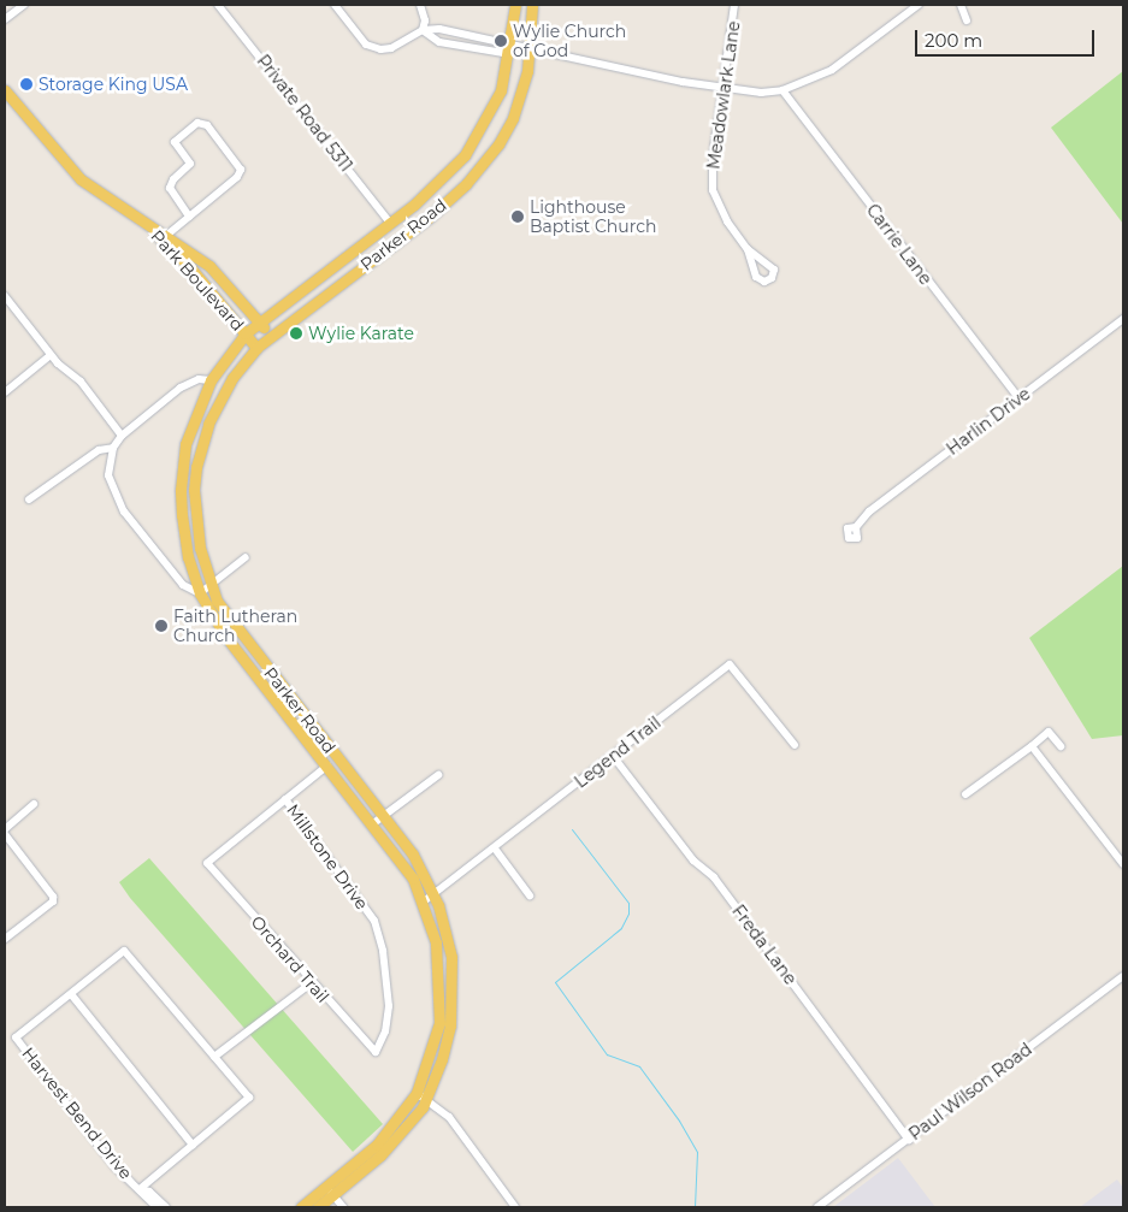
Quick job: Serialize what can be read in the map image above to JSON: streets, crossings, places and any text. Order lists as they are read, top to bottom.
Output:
{
  "streets": {
    "main road": ["Parker Road", "Park Boulevard"],
    "street": [
      "Meadowlark Lane",
      "Private Road 5311",
      "Carrie Lane",
      "Harlin Drive",
      "Legend Trail",
      "Millstone Drive",
      "Freda Lane",
      "Orchard Trail",
      "Paul Wilson Road",
      "Harvest Bend Drive"
    ]
  },
  "crossings": [
    ["Private Road 5311", "Parker Road"],
    ["Parker Road", "Park Boulevard"],
    ["Parker Road", "Legend Trail"],
    ["Carrie Lane", "Harlin Drive"],
    ["Legend Trail", "Freda Lane"],
    ["Millstone Drive", "Orchard Trail"],
    ["Freda Lane", "Paul Wilson Road"]
  ],
  "places": [
    "Wylie Church of God",
    "Storage King USA",
    "Lighthouse Baptist Church",
    "Wylie Karate",
    "Faith Lutheran Church"
  ],
  "scale_bar": "200 m"
}
